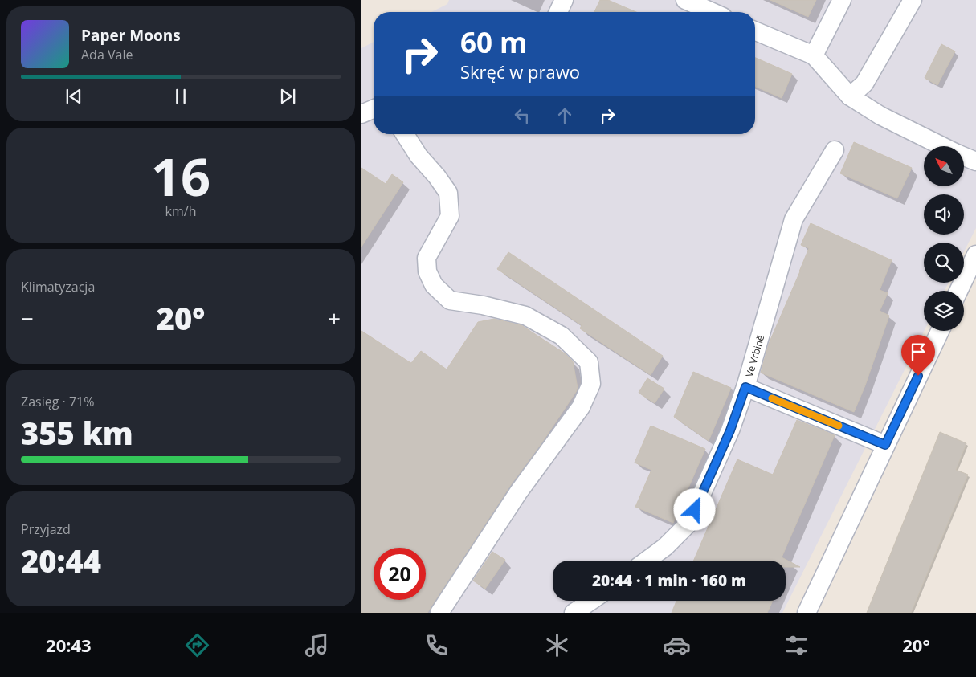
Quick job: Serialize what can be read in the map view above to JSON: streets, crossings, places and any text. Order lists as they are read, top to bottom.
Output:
{
  "streets": {
    "lane": ["Ve Vrbině"]
  },
  "north": "top left",
  "page": {
    "turn": ["60 m", "Skręć w prawo"],
    "song": ["Paper Moons", "Ada Vale"],
    "tile": [
      ["16", "km/h"],
      "Klimatyzacja",
      ["Zasięg · 71%", "355 km"],
      ["Przyjazd", "20:44"]
    ],
    "heat": ["−", "20°", "+"],
    "limit": "20",
    "trip": "20:44 · 1 min · 160 m",
    "tabs": ["20:43", "20°"]
  }
}
